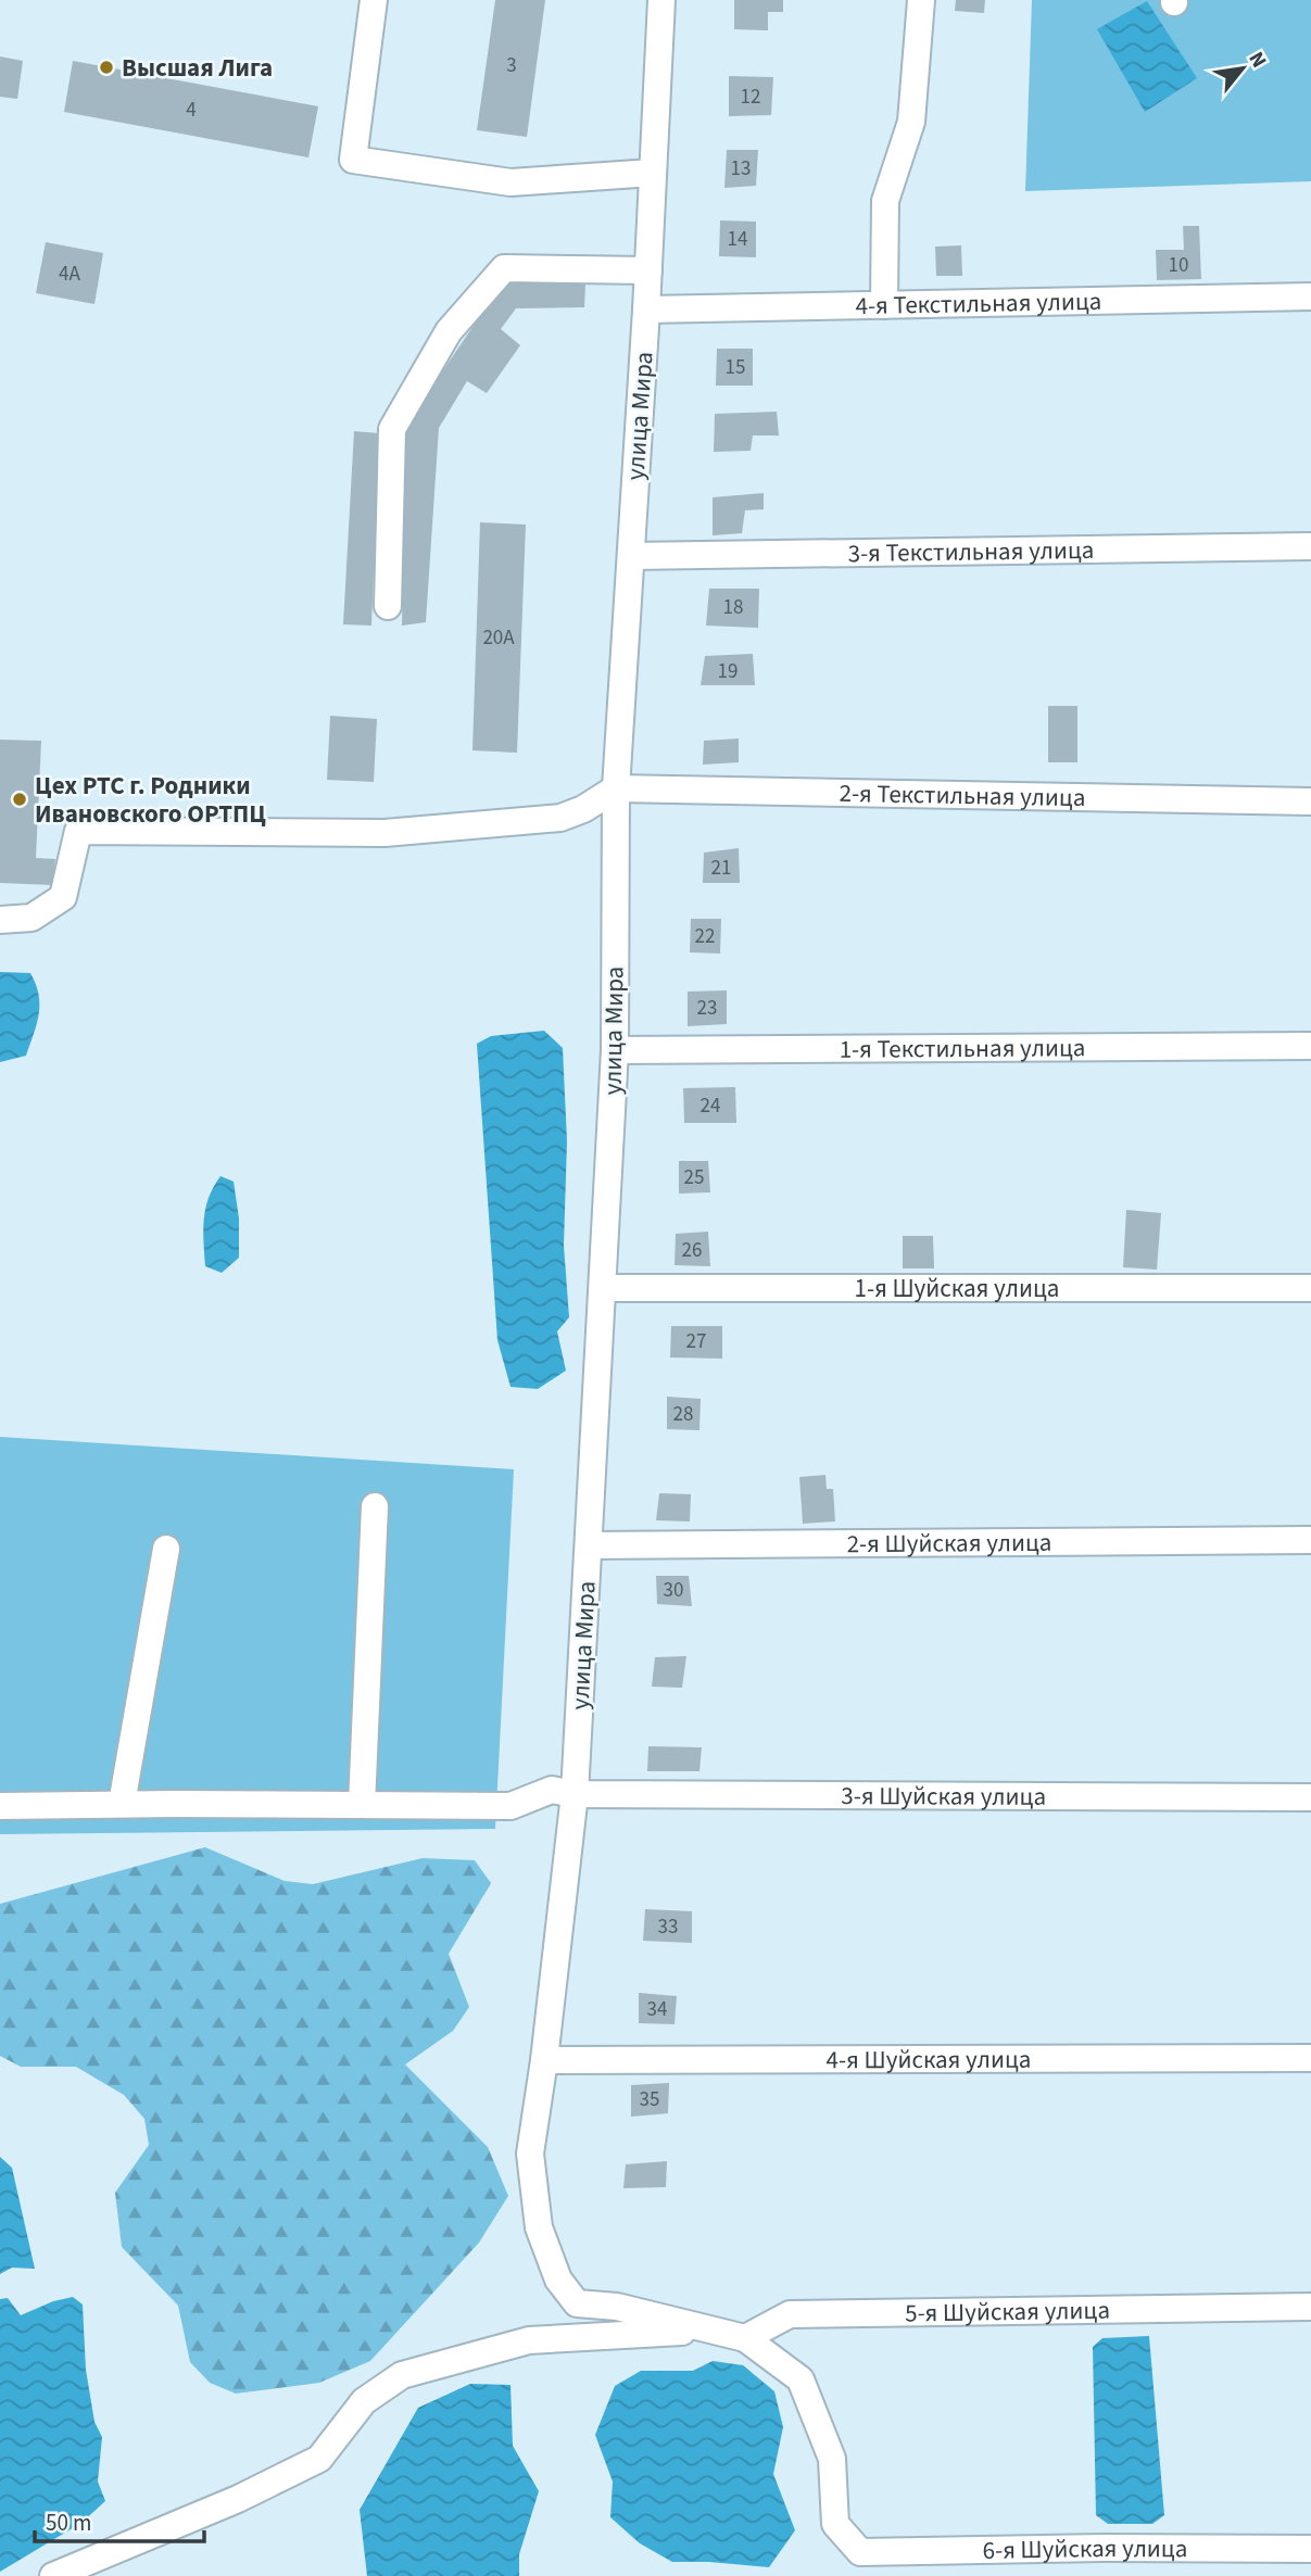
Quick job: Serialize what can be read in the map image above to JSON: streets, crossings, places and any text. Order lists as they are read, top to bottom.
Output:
{
  "streets": {
    "street": [
      "4-я Текстильная улица",
      "улица Мира",
      "3-я Текстильная улица",
      "2-я Текстильная улица",
      "1-я Текстильная улица",
      "1-я Шуйская улица",
      "2-я Шуйская улица",
      "3-я Шуйская улица",
      "4-я Шуйская улица",
      "5-я Шуйская улица",
      "6-я Шуйская улица"
    ]
  },
  "crossings": [
    ["4-я Текстильная улица", "улица Мира"],
    ["улица Мира", "3-я Текстильная улица"],
    ["улица Мира", "2-я Текстильная улица"],
    ["улица Мира", "1-я Текстильная улица"],
    ["улица Мира", "1-я Шуйская улица"],
    ["улица Мира", "2-я Шуйская улица"],
    ["улица Мира", "3-я Шуйская улица"],
    ["улица Мира", "4-я Шуйская улица"],
    ["5-я Шуйская улица", "6-я Шуйская улица"]
  ],
  "places": ["Высшая Лига", "Цех РТС г. Родники Ивановского ОРТПЦ"],
  "house_numbers": [
    "3",
    "12",
    "4",
    "13",
    "14",
    "10",
    "4А",
    "15",
    "18",
    "20А",
    "19",
    "21",
    "22",
    "23",
    "24",
    "25",
    "26",
    "27",
    "28",
    "30",
    "33",
    "34",
    "35"
  ],
  "scale_bar": "50 m",
  "north": "top right"
}
